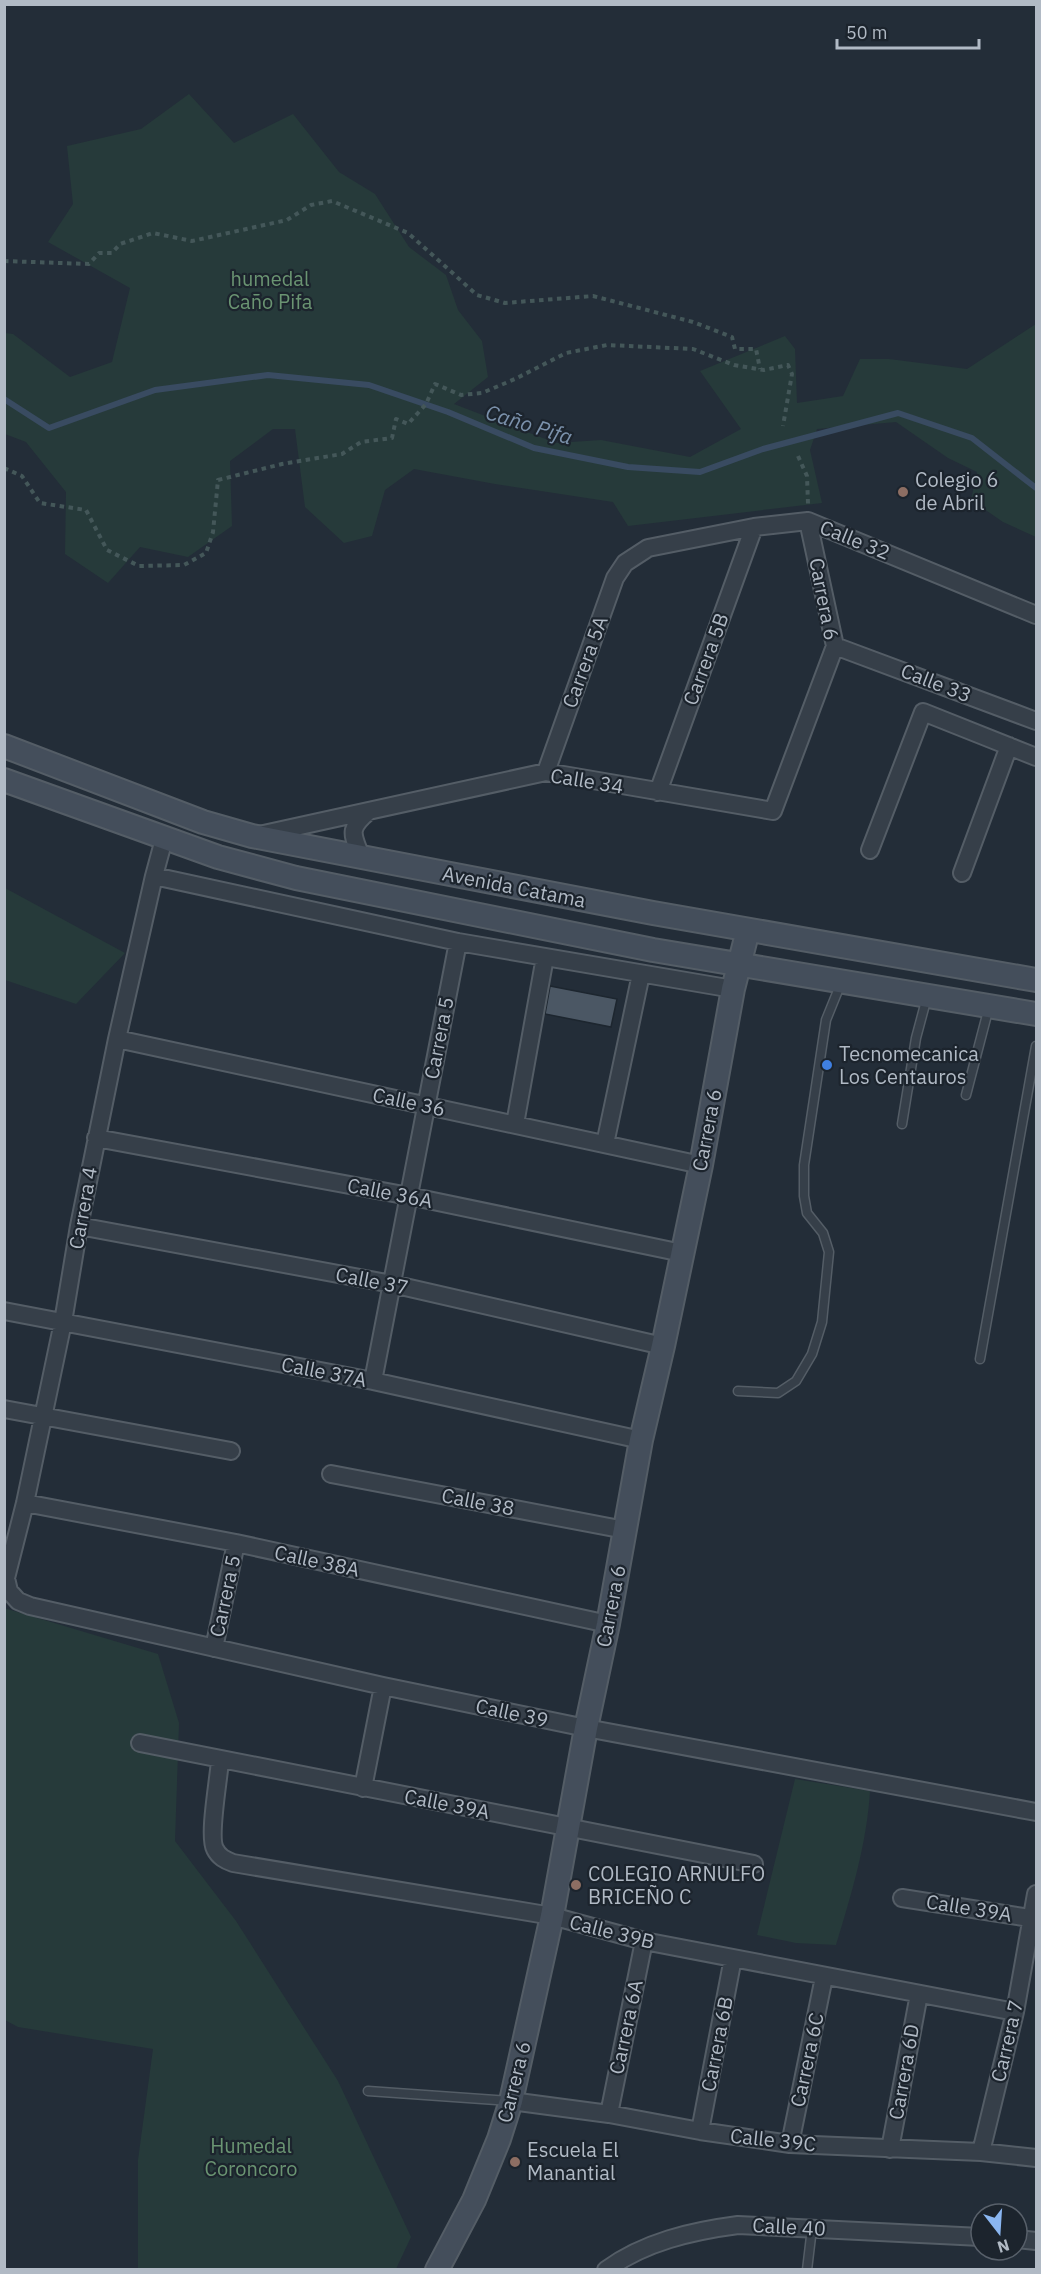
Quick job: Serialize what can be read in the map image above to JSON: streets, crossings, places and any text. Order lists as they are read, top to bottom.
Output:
{
  "streets": {
    "main road": ["Carrera 6", "Avenida Catama"],
    "street": [
      "Calle 32",
      "Carrera 5B",
      "Carrera 5A",
      "Calle 33",
      "Calle 34",
      "Carrera 5",
      "Calle 36",
      "Calle 36A",
      "Carrera 4",
      "Calle 37",
      "Calle 37A",
      "Calle 38",
      "Calle 38A",
      "Calle 39",
      "Calle 39A",
      "Calle 39B",
      "Carrera 6A",
      "Carrera 7",
      "Carrera 6B",
      "Carrera 6C",
      "Carrera 6D",
      "Calle 39C",
      "Calle 40"
    ]
  },
  "crossings": [
    ["Calle 32", "Carrera 6"],
    ["Calle 32", "Carrera 5B"],
    ["Calle 32", "Carrera 5A"],
    ["Carrera 6", "Calle 33"],
    ["Carrera 6", "Calle 34"],
    ["Carrera 6", "Avenida Catama"],
    ["Carrera 6", "Calle 36"],
    ["Carrera 6", "Calle 36A"],
    ["Carrera 6", "Calle 37"],
    ["Carrera 6", "Calle 37A"],
    ["Carrera 6", "Calle 38"],
    ["Carrera 6", "Calle 38A"],
    ["Carrera 6", "Calle 39"],
    ["Carrera 6", "Calle 39A"],
    ["Carrera 6", "Calle 39B"],
    ["Carrera 6", "Calle 39C"],
    ["Carrera 5B", "Calle 34"],
    ["Carrera 5A", "Calle 34"],
    ["Calle 34", "Avenida Catama"],
    ["Avenida Catama", "Carrera 4"],
    ["Carrera 5", "Calle 36"],
    ["Carrera 5", "Calle 36A"],
    ["Carrera 5", "Calle 37"],
    ["Carrera 5", "Calle 37A"],
    ["Carrera 5", "Calle 38A"],
    ["Carrera 5", "Calle 39"],
    ["Calle 36", "Carrera 4"],
    ["Calle 36A", "Carrera 4"],
    ["Carrera 4", "Calle 37"],
    ["Carrera 4", "Calle 37A"],
    ["Carrera 4", "Calle 38A"],
    ["Carrera 4", "Calle 39"],
    ["Calle 39A", "Calle 39B"],
    ["Calle 39A", "Carrera 7"],
    ["Calle 39B", "Carrera 6A"],
    ["Calle 39B", "Carrera 7"],
    ["Calle 39B", "Carrera 6B"],
    ["Calle 39B", "Carrera 6C"],
    ["Calle 39B", "Carrera 6D"],
    ["Carrera 6A", "Calle 39C"],
    ["Carrera 7", "Calle 39C"],
    ["Carrera 6B", "Calle 39C"],
    ["Carrera 6C", "Calle 39C"],
    ["Carrera 6D", "Calle 39C"]
  ],
  "water": ["Caño Pifa"],
  "parks": ["humedal Caño Pifa", "Humedal Coroncoro"],
  "places": [
    "Colegio 6 de Abril",
    "Tecnomecanica Los Centauros",
    "COLEGIO ARNULFO BRICEÑO C",
    "Escuela El Manantial"
  ],
  "scale_bar": "50 m",
  "north": "bottom"
}
